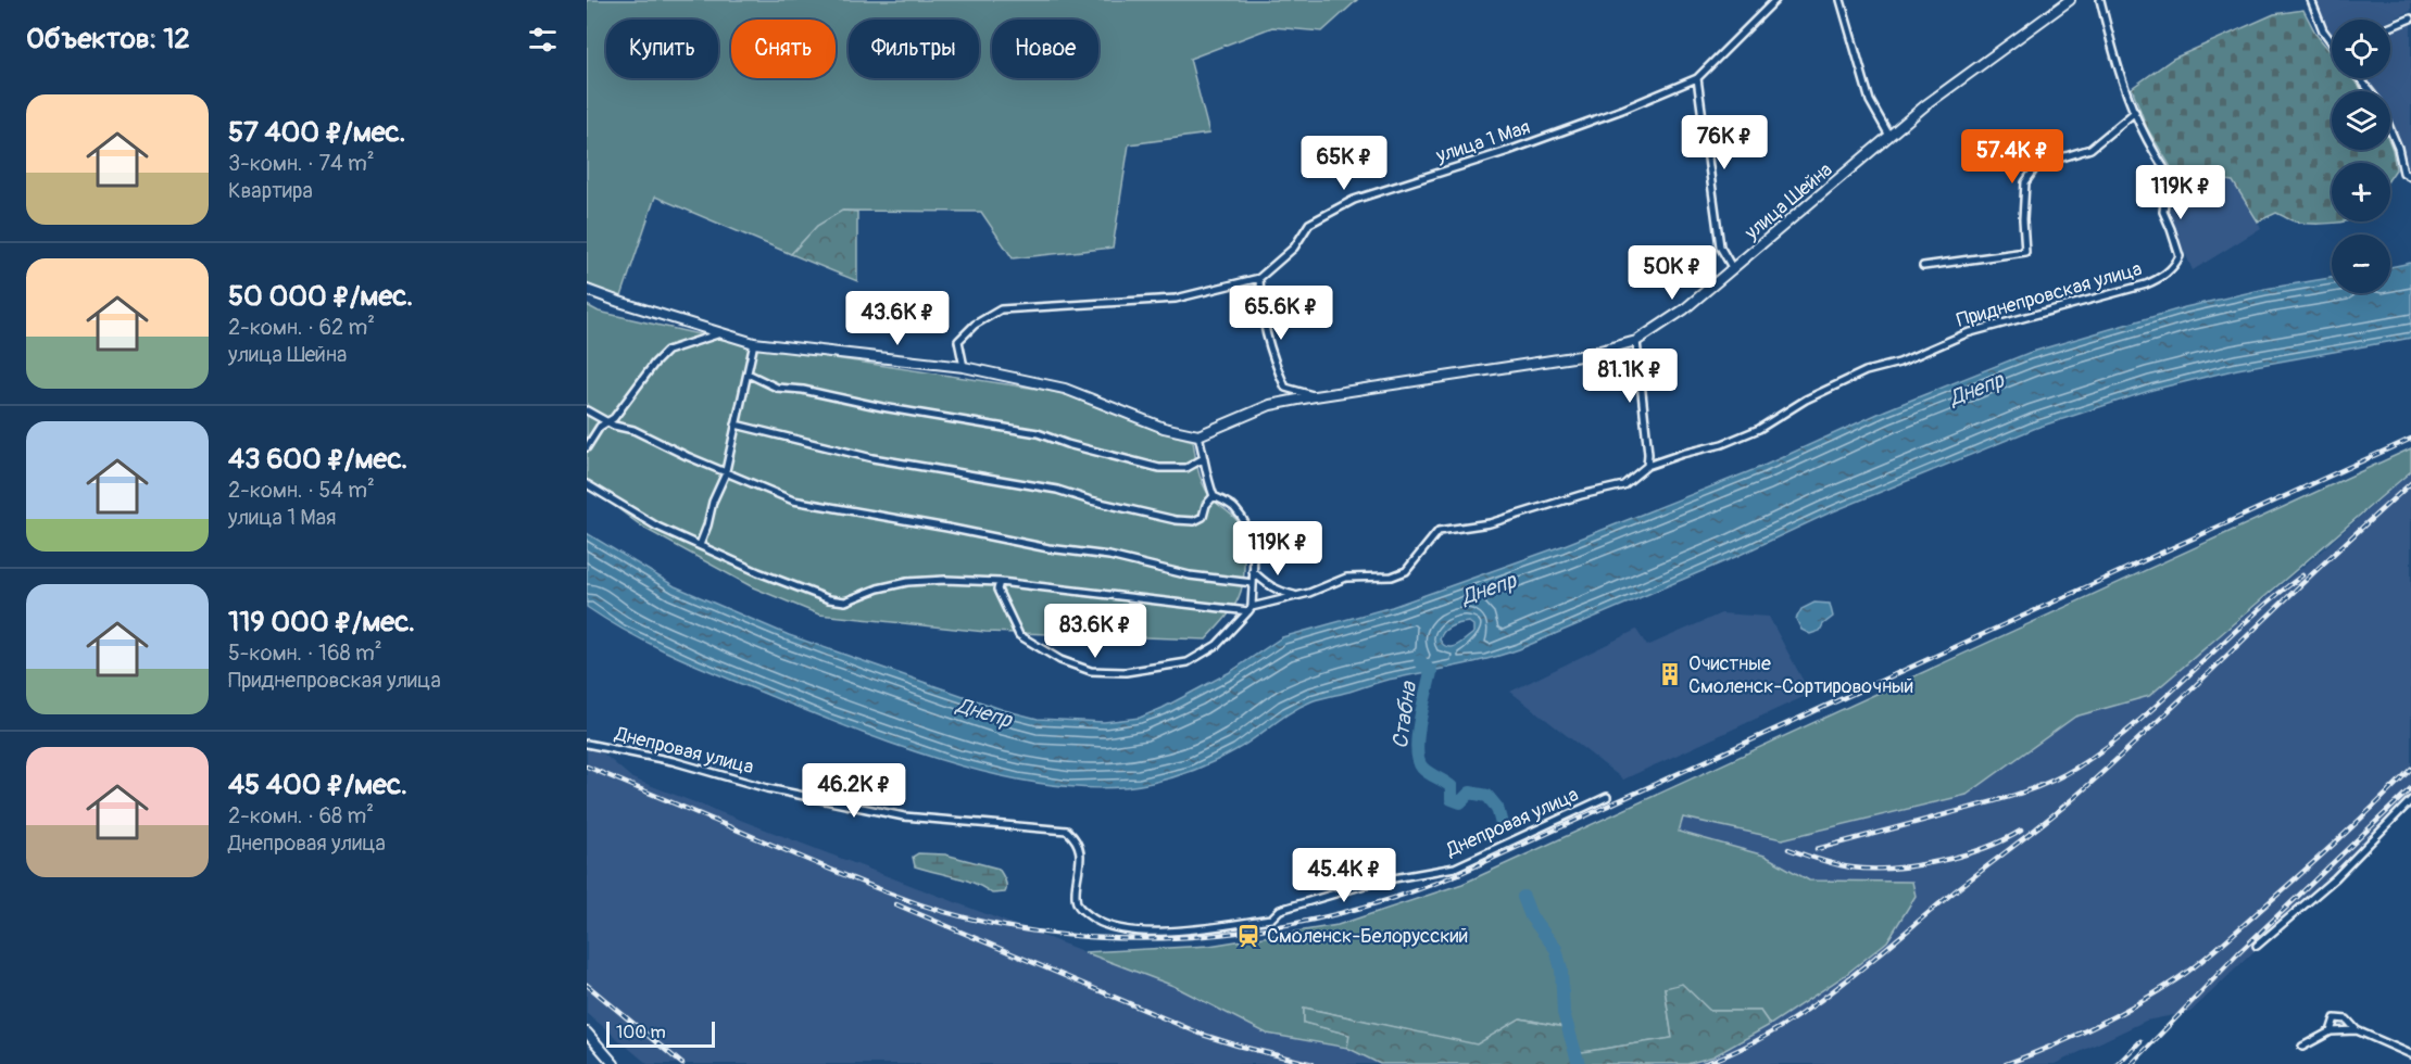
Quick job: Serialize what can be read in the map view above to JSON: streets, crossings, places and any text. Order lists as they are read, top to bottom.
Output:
{
  "streets": {
    "street": [
      "улица 1 Мая",
      "улица Шейна",
      "Приднепровская улица",
      "Днепровая улица"
    ]
  },
  "water": ["Днепр", "Стабна"],
  "places": {
    "building": ["Очистные Смоленск-Сортировочный"],
    "station": ["Смоленск-Белорусский"]
  },
  "scale_bar": "100 m",
  "page": {
    "heading": "Объектов: 12",
    "map_buttons": ["+", "−"],
    "chip": [
      "Купить",
      "Снять",
      "Фильтры",
      "Новое"
    ],
    "list": [
      {
        "name": "57 400 ₽/мес.",
        "note": "3-комн. · 74 m² · Квартира"
      },
      {
        "name": "50 000 ₽/мес.",
        "note": "2-комн. · 62 m² · улица Шейна"
      },
      {
        "name": "43 600 ₽/мес.",
        "note": "2-комн. · 54 m² · улица 1 Мая"
      },
      {
        "name": "119 000 ₽/мес.",
        "note": "5-комн. · 168 m² · Приднепровская улица"
      },
      {
        "name": "45 400 ₽/мес.",
        "note": "2-комн. · 68 m² · Днепровая улица"
      }
    ],
    "price": [
      "76K ₽",
      "57.4K ₽",
      "65K ₽",
      "119K ₽",
      "50K ₽",
      "65.6K ₽",
      "43.6K ₽",
      "81.1K ₽",
      "119K ₽",
      "83.6K ₽",
      "46.2K ₽",
      "45.4K ₽"
    ],
    "scale": "100 m"
  }
}
